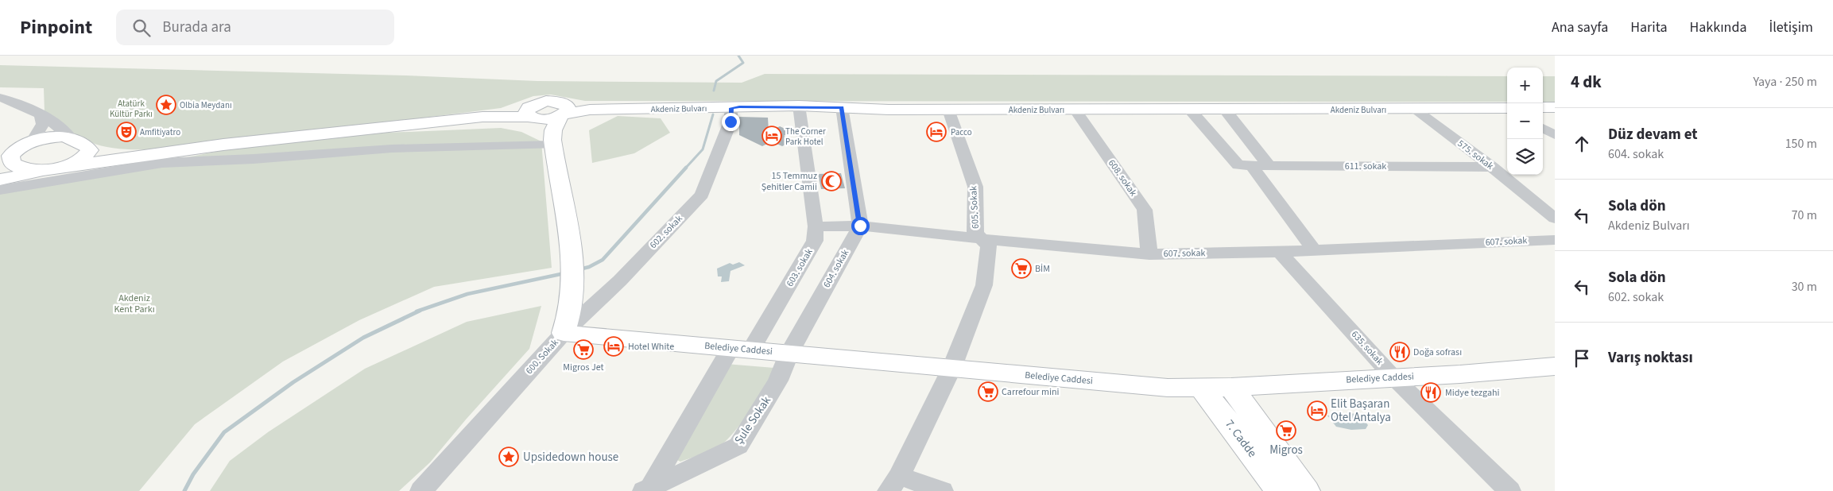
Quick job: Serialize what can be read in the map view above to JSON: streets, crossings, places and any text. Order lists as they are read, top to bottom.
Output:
{
  "streets": {
    "main road": [
      "Akdeniz Bulvarı",
      "Belediye Caddesi",
      "600. Sokak",
      "7. Cadde"
    ],
    "street": [
      "575. sokak",
      "611. sokak",
      "608. sokak",
      "605. Sokak",
      "602. sokak",
      "607. sokak",
      "603. sokak",
      "604. sokak",
      "635. sokak",
      "Şule Sokak"
    ]
  },
  "crossings": [
    ["Akdeniz Bulvarı", "575. sokak"],
    ["Akdeniz Bulvarı", "608. sokak"],
    ["Akdeniz Bulvarı", "605. Sokak"],
    ["Akdeniz Bulvarı", "602. sokak"],
    ["Akdeniz Bulvarı", "603. sokak"],
    ["575. sokak", "611. sokak"],
    ["608. sokak", "607. sokak"],
    ["605. Sokak", "607. sokak"],
    ["605. Sokak", "Belediye Caddesi"],
    ["602. sokak", "Belediye Caddesi"],
    ["602. sokak", "600. Sokak"],
    ["607. sokak", "603. sokak"],
    ["607. sokak", "604. sokak"],
    ["607. sokak", "635. sokak"],
    ["603. sokak", "Belediye Caddesi"],
    ["603. sokak", "Şule Sokak"],
    ["604. sokak", "Belediye Caddesi"],
    ["604. sokak", "Şule Sokak"],
    ["635. sokak", "Belediye Caddesi"],
    ["Belediye Caddesi", "600. Sokak"],
    ["Belediye Caddesi", "Şule Sokak"],
    ["Belediye Caddesi", "7. Cadde"]
  ],
  "parks": ["Atatürk Kültür Parkı", "Akdeniz Kent Parkı"],
  "places": {
    "place": ["Olbia Meydanı", "Upsidedown house"],
    "theatre": ["Amfitiyatro"],
    "hotel": [
      "Pacco",
      "The Corner Park Hotel",
      "Hotel White",
      "Elit Başaran Otel Antalya"
    ],
    "mosque": ["15 Temmuz Şehitler Camii"],
    "supermarket": [
      "BİM",
      "Migros Jet",
      "Carrefour mini",
      "Migros"
    ],
    "restaurant": ["Doğa sofrası", "Midye tezgahi"]
  },
  "page": {
    "header": "Pinpoint",
    "search": "Burada ara",
    "nav": [
      "Ana sayfa",
      "Harita",
      "Hakkında",
      "İletişim"
    ],
    "heading": ["4 dk", "Yaya · 250 m"],
    "map_buttons": ["+", "−"],
    "list": [
      ["Düz devam et", "604. sokak", "150 m"],
      ["Sola dön", "Akdeniz Bulvarı", "70 m"],
      ["Sola dön", "602. sokak", "30 m"],
      "Varış noktası"
    ]
  }
}
